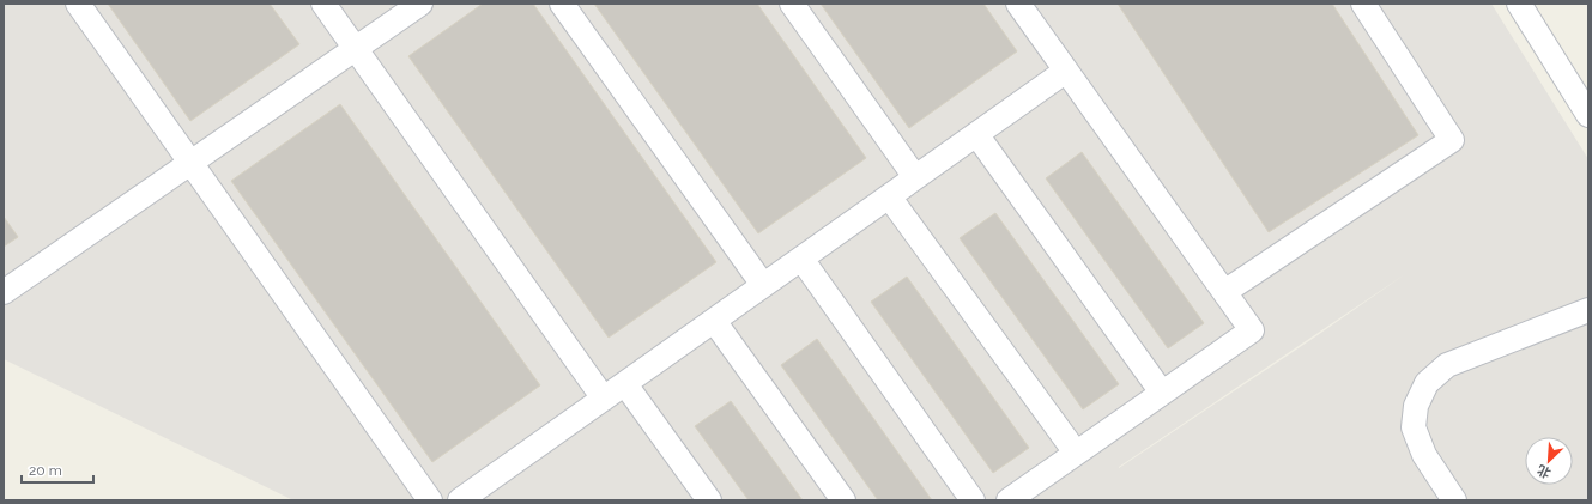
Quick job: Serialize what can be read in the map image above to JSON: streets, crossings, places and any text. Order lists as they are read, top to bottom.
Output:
{
  "scale_bar": "20 m",
  "north": "bottom left"
}
